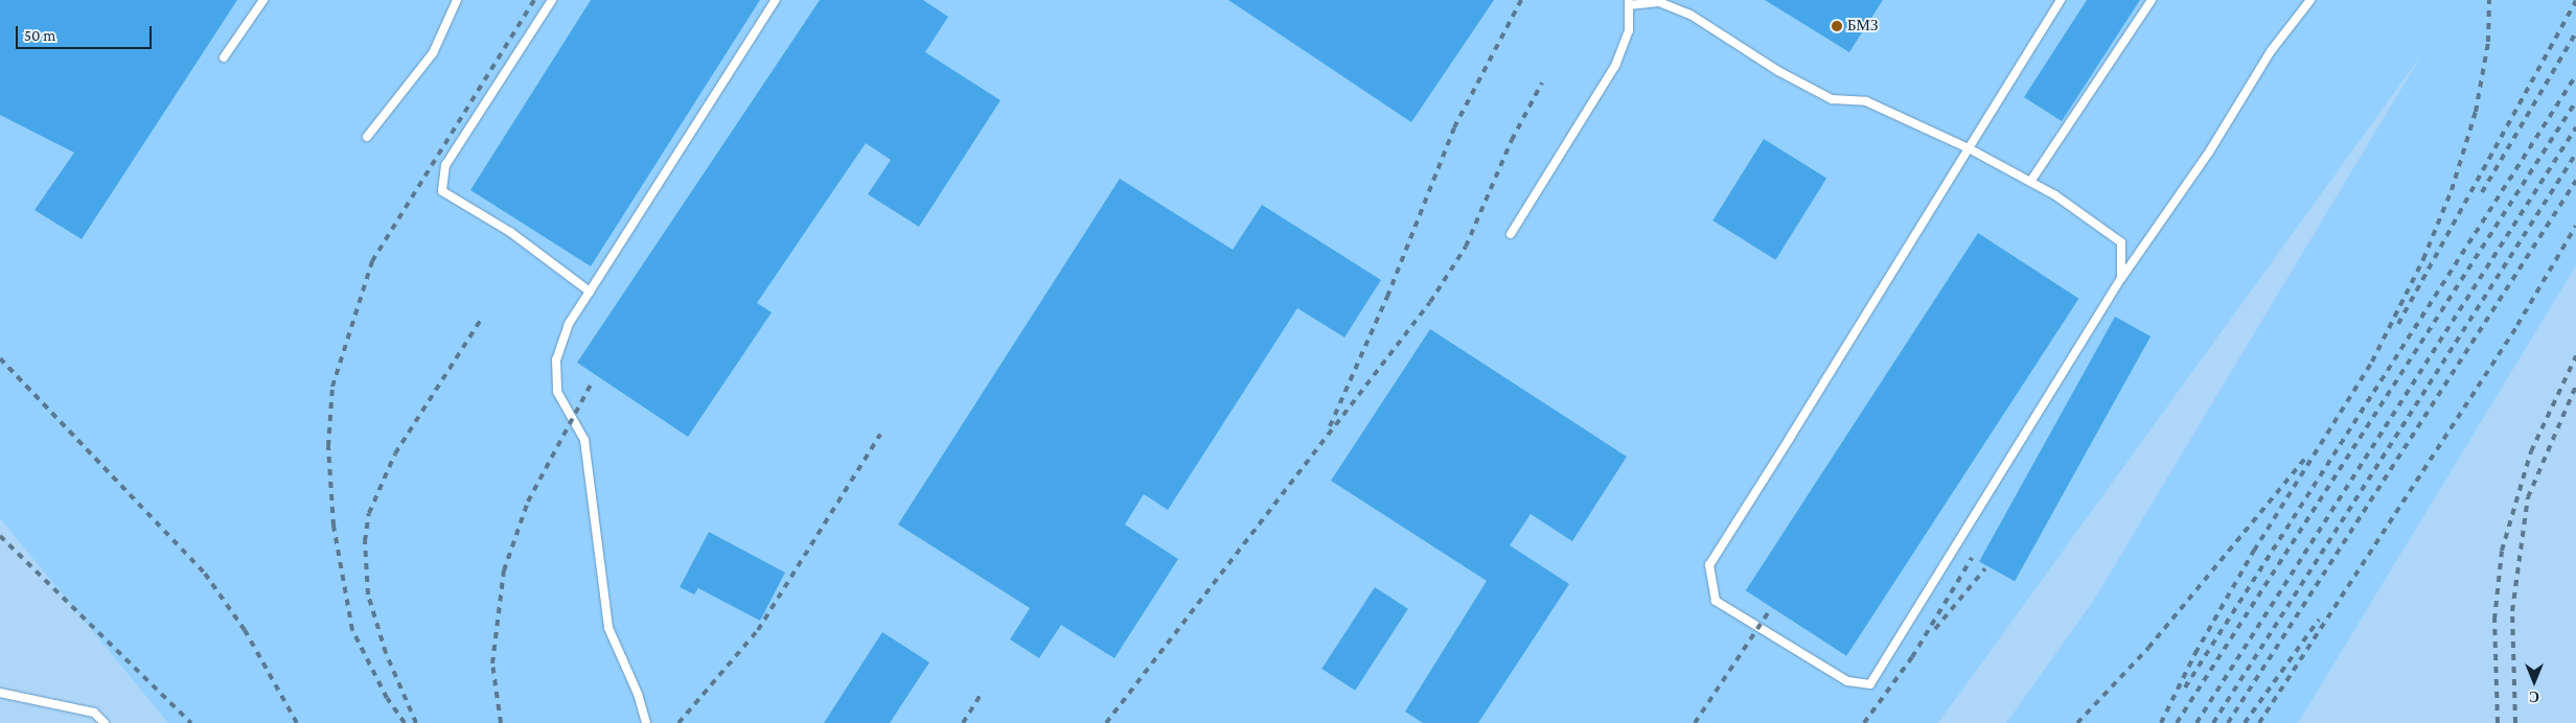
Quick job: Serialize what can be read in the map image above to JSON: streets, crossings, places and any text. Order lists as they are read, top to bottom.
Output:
{
  "places": ["БМЗ"],
  "scale_bar": "50 m",
  "north": "bottom"
}
